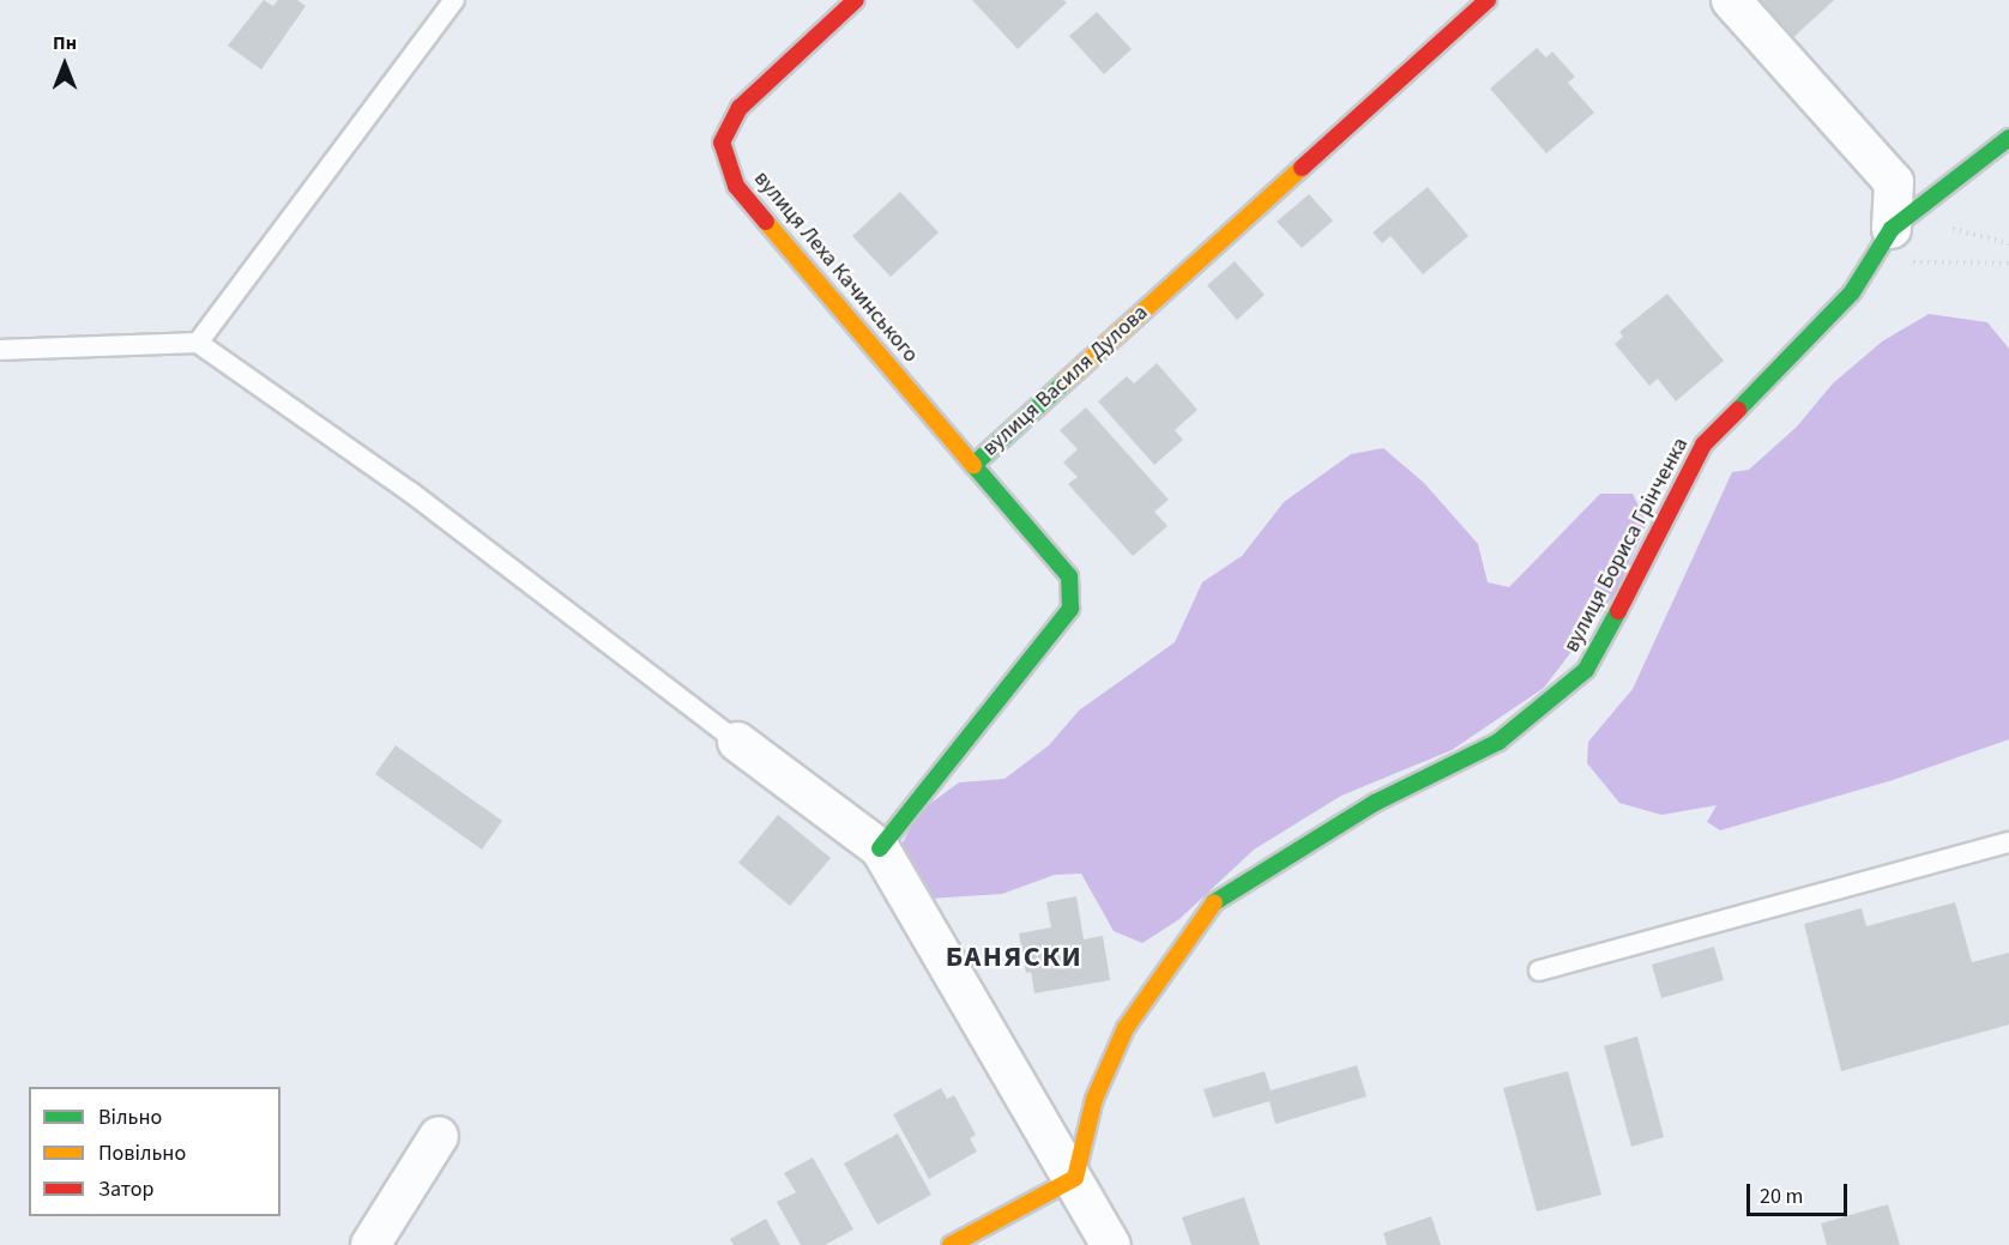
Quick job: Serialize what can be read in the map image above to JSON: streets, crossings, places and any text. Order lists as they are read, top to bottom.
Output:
{
  "streets": {
    "street": ["вулиця Леха Качинського", "вулиця Василя Дулова", "вулиця Бориса Грінченка"]
  },
  "crossings": [
    ["вулиця Леха Качинського", "вулиця Василя Дулова"]
  ],
  "districts": ["БАНЯСКИ"],
  "legend": ["Вільно", "Повільно", "Затор"],
  "scale_bar": "20 m",
  "north": "top"
}
